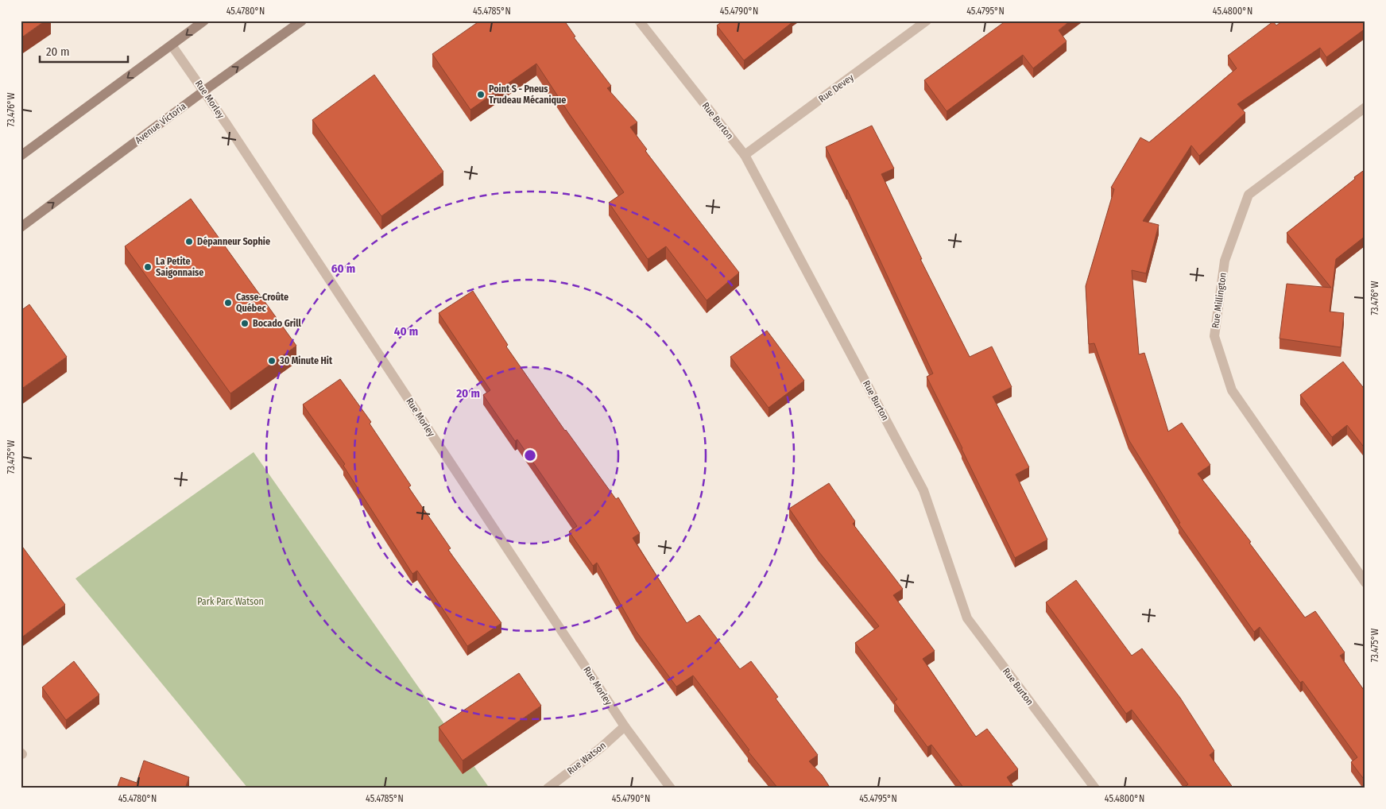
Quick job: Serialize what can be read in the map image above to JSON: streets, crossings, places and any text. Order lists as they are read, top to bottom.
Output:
{
  "streets": {
    "main road": ["Avenue Victoria"],
    "street": [
      "Rue Devey",
      "Rue Morley",
      "Rue Burton",
      "Rue Millington",
      "Rue Watson"
    ]
  },
  "crossings": [
    ["Rue Devey", "Rue Burton"],
    ["Rue Morley", "Avenue Victoria"],
    ["Rue Morley", "Rue Watson"]
  ],
  "parks": ["Park Parc Watson"],
  "places": [
    "Point S - Pneus Trudeau Mécanique",
    "Dépanneur Sophie",
    "La Petite Saigonnaise",
    "Casse-Croûte Québec",
    "Bocado Grill",
    "30 Minute Hit"
  ],
  "scale_bar": "20 m",
  "coordinates": [
    "45.4780°N",
    "45.4785°N",
    "45.4790°N",
    "45.4795°N",
    "45.4800°N",
    "73.476°W",
    "73.475°W"
  ],
  "rings": ["60 m", "40 m", "20 m"]
}
